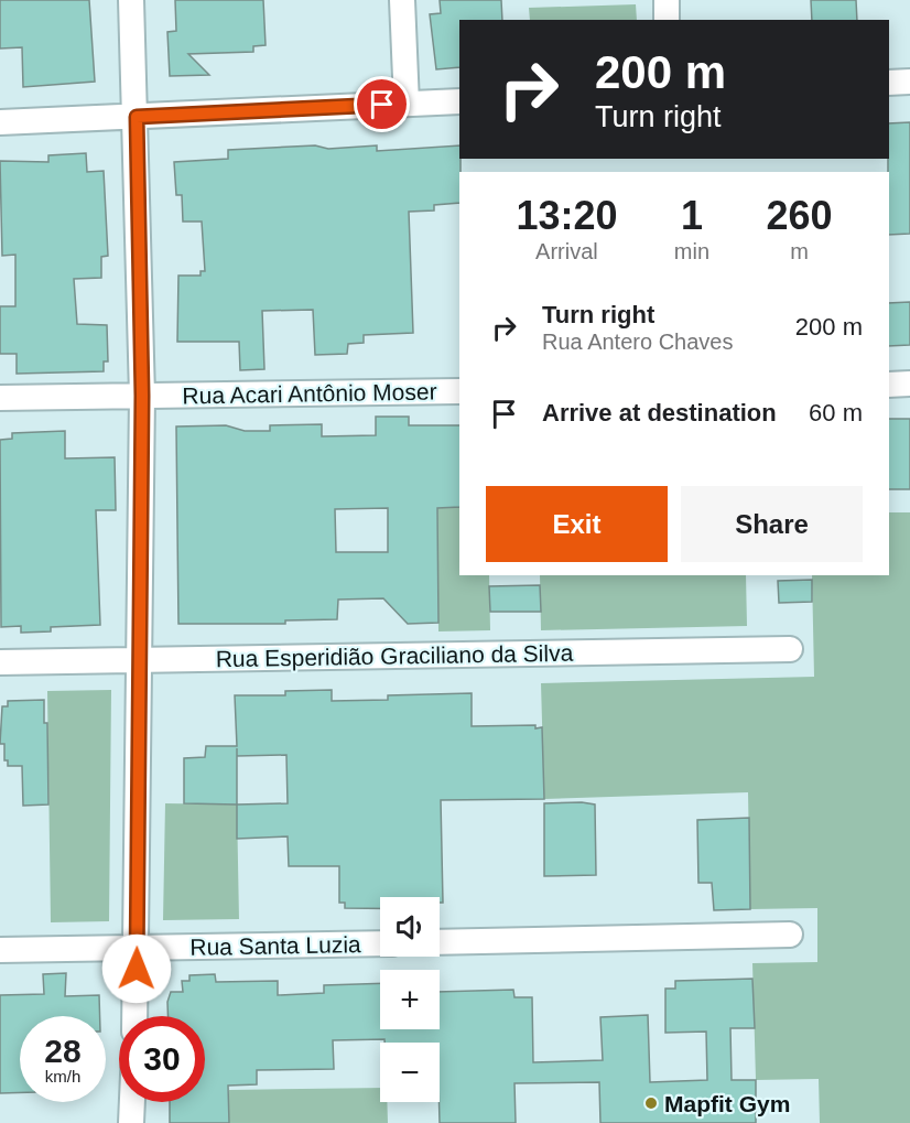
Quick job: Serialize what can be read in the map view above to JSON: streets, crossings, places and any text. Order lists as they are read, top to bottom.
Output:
{
  "streets": {
    "street": ["Rua Acari Antônio Moser", "Rua Esperidião Graciliano da Silva", "Rua Santa Luzia"]
  },
  "places": ["Mapfit Gym"],
  "page": {
    "turn": ["200 m", "Turn right"],
    "eta": [
      "13:20",
      "Arrival",
      "1",
      "min",
      "260",
      "m"
    ],
    "list": [
      {
        "name": "Turn right",
        "note": "Rua Antero Chaves",
        "value": "200 m"
      },
      {
        "name": "Arrive at destination",
        "value": "60 m"
      }
    ],
    "buttons": ["Exit", "Share"],
    "map_buttons": ["+", "−"],
    "speed": "28 km/h",
    "limit": "30"
  }
}
